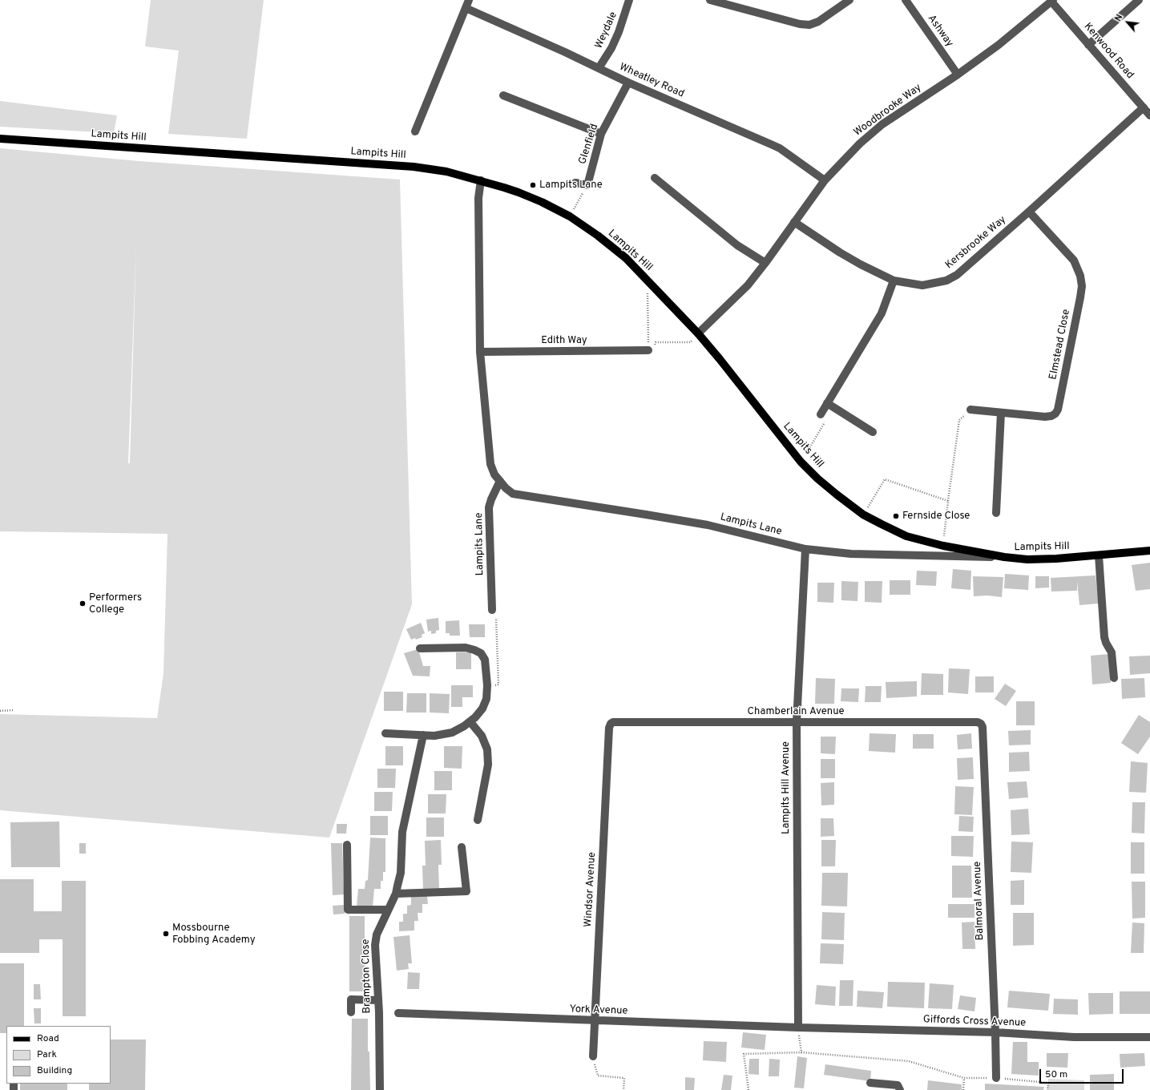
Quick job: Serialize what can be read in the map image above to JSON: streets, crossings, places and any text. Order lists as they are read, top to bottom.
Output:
{
  "streets": {
    "main road": ["Lampits Hill"],
    "street": [
      "Weydale",
      "Ashway",
      "Kenwood Road",
      "Wheatley Road",
      "Woodbrooke Way",
      "Glenfield",
      "Kersbrooke Way",
      "Edith Way",
      "Elmstead Close",
      "Lampits Lane",
      "Chamberlain Avenue",
      "Lampits Hill Avenue",
      "Windsor Avenue",
      "Balmoral Avenue",
      "Brampton Close",
      "York Avenue",
      "Giffords Cross Avenue"
    ]
  },
  "crossings": [
    ["Weydale", "Wheatley Road"],
    ["Ashway", "Woodbrooke Way"],
    ["Kenwood Road", "Woodbrooke Way"],
    ["Kenwood Road", "Kersbrooke Way"],
    ["Wheatley Road", "Woodbrooke Way"],
    ["Wheatley Road", "Glenfield"],
    ["Woodbrooke Way", "Lampits Hill"],
    ["Woodbrooke Way", "Kersbrooke Way"],
    ["Lampits Hill", "Lampits Lane"],
    ["Kersbrooke Way", "Elmstead Close"],
    ["Edith Way", "Lampits Lane"],
    ["Lampits Lane", "Lampits Hill Avenue"],
    ["Chamberlain Avenue", "Lampits Hill Avenue"],
    ["Chamberlain Avenue", "Windsor Avenue"],
    ["Chamberlain Avenue", "Balmoral Avenue"],
    ["Lampits Hill Avenue", "York Avenue"],
    ["Lampits Hill Avenue", "Giffords Cross Avenue"],
    ["Windsor Avenue", "York Avenue"],
    ["Balmoral Avenue", "Giffords Cross Avenue"],
    ["York Avenue", "Giffords Cross Avenue"]
  ],
  "places": [
    "Lampits Lane",
    "Fernside Close",
    "Performers College",
    "Mossbourne Fobbing Academy"
  ],
  "legend": ["Road", "Park", "Building"],
  "scale_bar": "50 m",
  "north": "top left"
}
